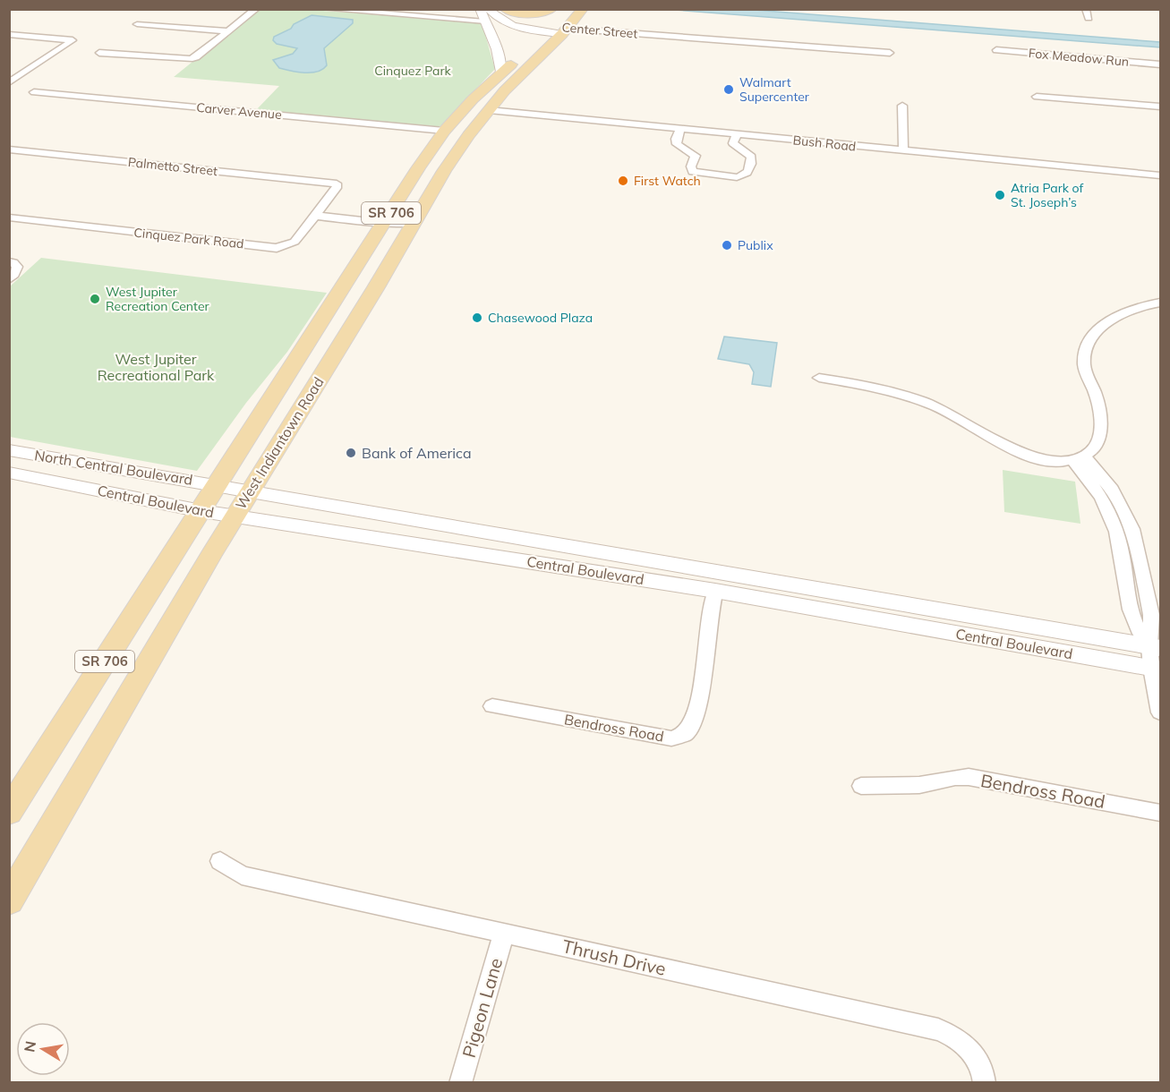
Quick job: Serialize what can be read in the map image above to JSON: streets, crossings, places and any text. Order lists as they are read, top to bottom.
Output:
{
  "streets": {
    "main road": ["SR 706", "West Indiantown Road"],
    "street": [
      "Center Street",
      "Fox Meadow Run",
      "Carver Avenue",
      "Bush Road",
      "Palmetto Street",
      "Cinquez Park Road",
      "North Central Boulevard",
      "Central Boulevard",
      "Bendross Road",
      "Thrush Drive",
      "Pigeon Lane"
    ]
  },
  "crossings": [
    ["Center Street", "West Indiantown Road"],
    ["Carver Avenue", "West Indiantown Road"],
    ["Bush Road", "West Indiantown Road"],
    ["Palmetto Street", "Cinquez Park Road"],
    ["West Indiantown Road", "North Central Boulevard"],
    ["West Indiantown Road", "Central Boulevard"],
    ["North Central Boulevard", "Central Boulevard"],
    ["Central Boulevard", "Bendross Road"],
    ["Thrush Drive", "Pigeon Lane"]
  ],
  "parks": ["Cinquez Park", "West Jupiter Recreational Park"],
  "places": [
    "Walmart Supercenter",
    "First Watch",
    "Atria Park of St. Joseph’s",
    "Publix",
    "West Jupiter Recreation Center",
    "Chasewood Plaza",
    "Bank of America"
  ],
  "north": "left"
}
